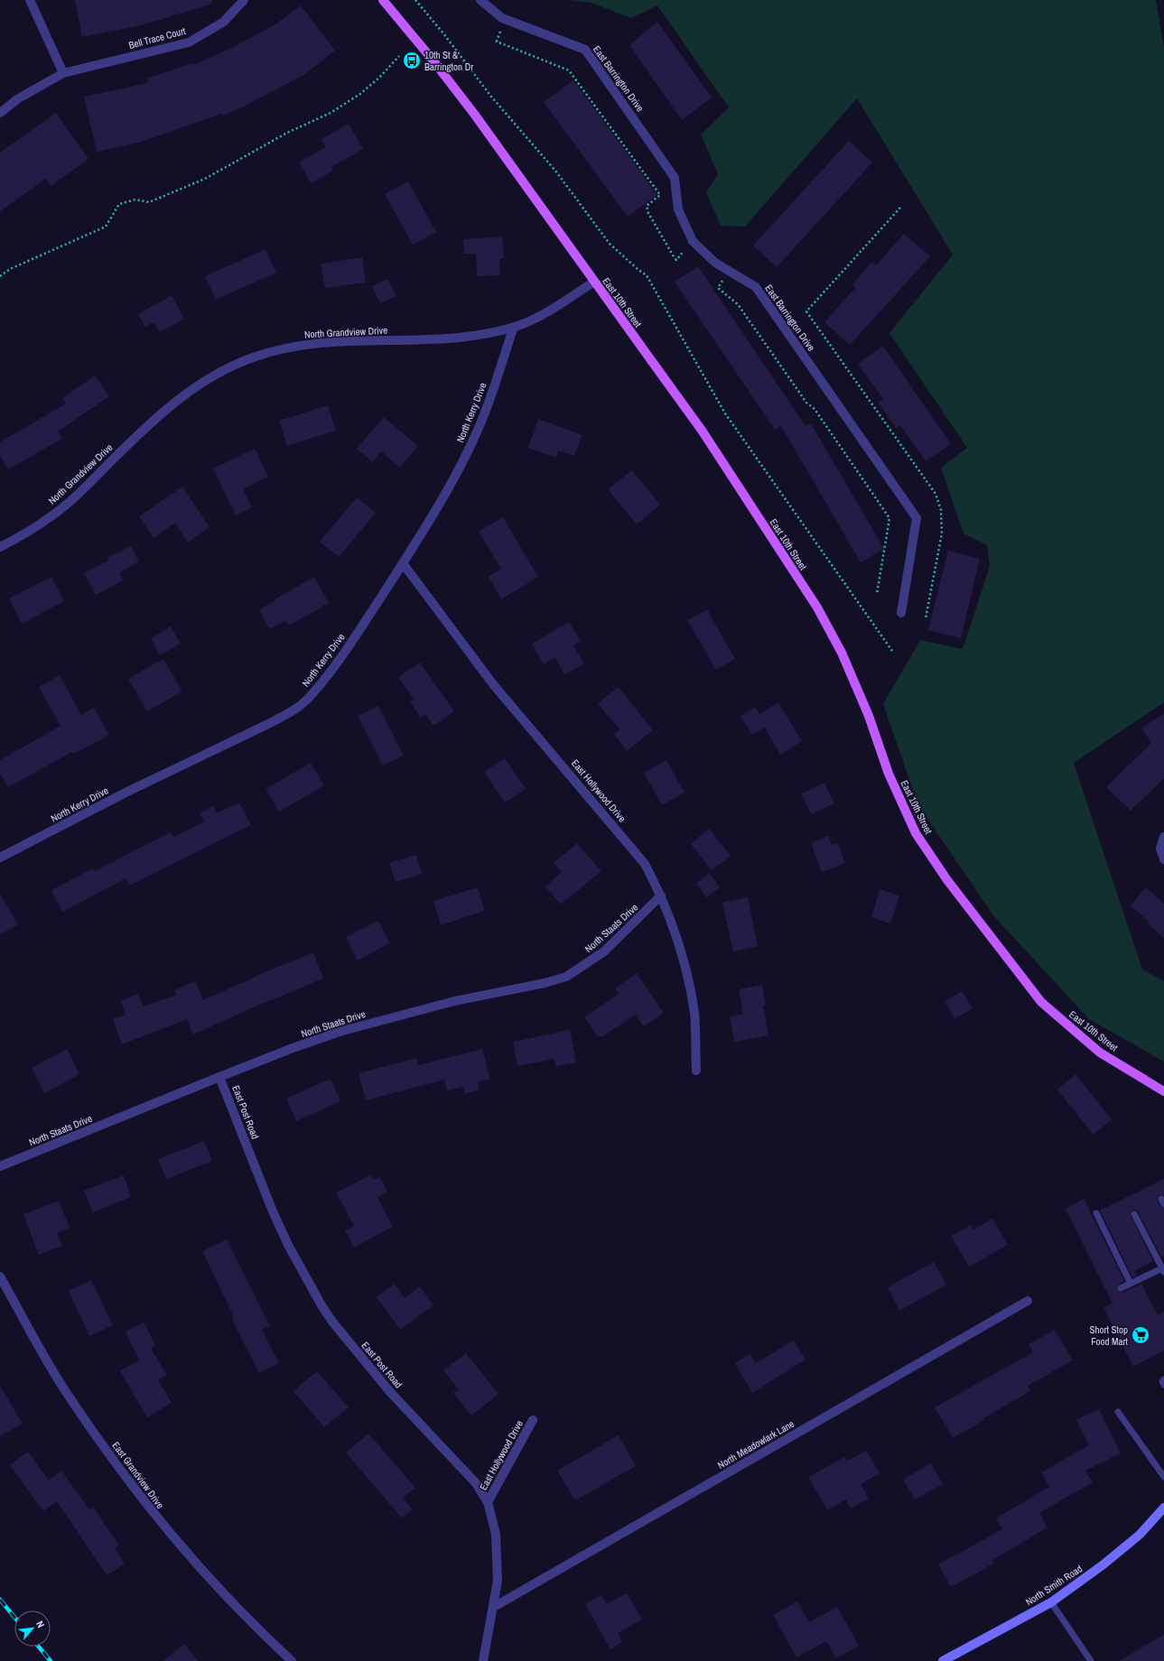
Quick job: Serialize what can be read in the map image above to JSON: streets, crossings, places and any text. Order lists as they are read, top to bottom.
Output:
{
  "streets": {
    "main road": ["East 10th Street", "North Smith Road"],
    "street": [
      "Bell Trace Court",
      "East Barrington Drive",
      "North Grandview Drive",
      "North Kerry Drive",
      "East Hollywood Drive",
      "North Staats Drive",
      "East Post Road",
      "North Meadowlark Lane",
      "East Grandview Drive"
    ]
  },
  "crossings": [
    ["East 10th Street", "North Grandview Drive"],
    ["North Grandview Drive", "North Kerry Drive"],
    ["North Kerry Drive", "East Hollywood Drive"],
    ["East Hollywood Drive", "North Staats Drive"],
    ["East Hollywood Drive", "East Post Road"],
    ["North Staats Drive", "East Post Road"],
    ["East Post Road", "North Meadowlark Lane"]
  ],
  "places": {
    "bus stop": ["10th St & Barrington Dr"],
    "supermarket": ["Short Stop Food Mart"]
  },
  "north": "top right"
}
